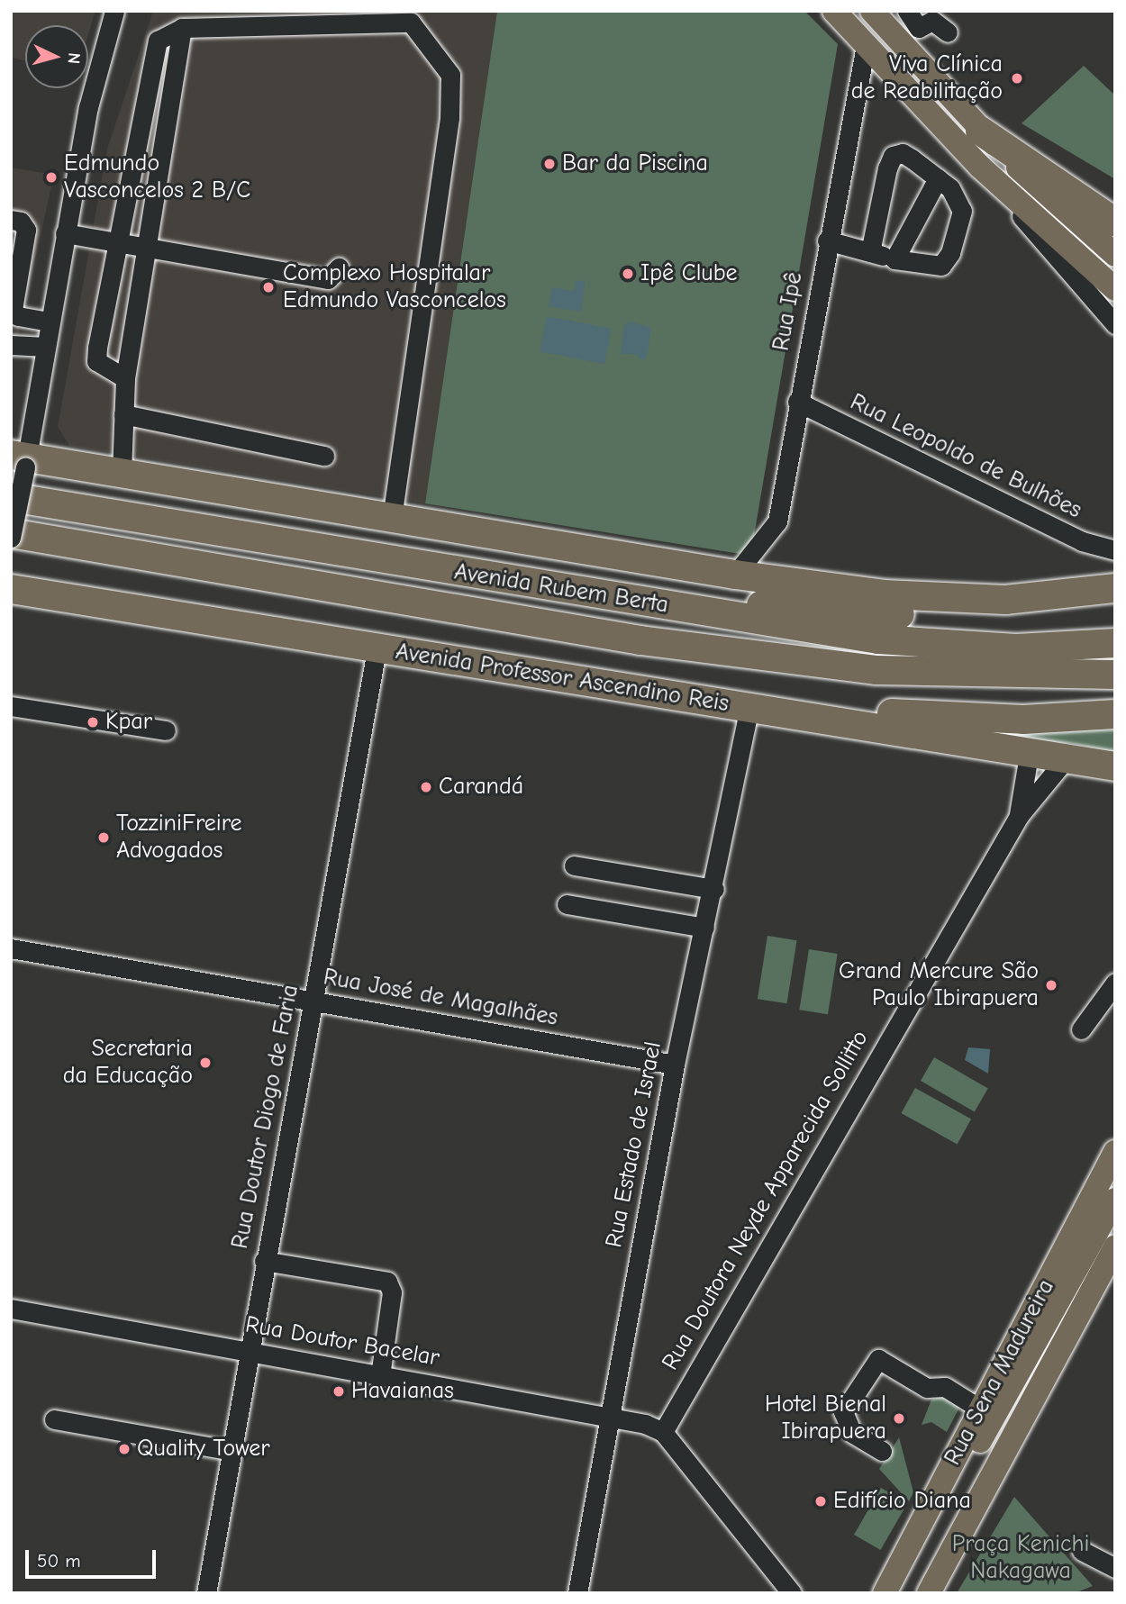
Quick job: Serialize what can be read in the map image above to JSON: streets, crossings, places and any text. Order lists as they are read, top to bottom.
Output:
{
  "streets": {
    "highway": ["Avenida Rubem Berta", "Avenida Professor Ascendino Reis"],
    "main road": ["Rua Sena Madureira"],
    "street": [
      "Rua Ipê",
      "Rua Leopoldo de Bulhões",
      "Rua José de Magalhães",
      "Rua Doutor Diogo de Faria",
      "Rua Estado de Israel",
      "Rua Doutora Neyde Apparecida Sollitto",
      "Rua Doutor Bacelar"
    ]
  },
  "crossings": [
    ["Rua Ipê", "Rua Leopoldo de Bulhões"],
    ["Avenida Professor Ascendino Reis", "Rua Doutor Diogo de Faria"],
    ["Avenida Professor Ascendino Reis", "Rua Estado de Israel"],
    ["Rua José de Magalhães", "Rua Doutor Diogo de Faria"],
    ["Rua José de Magalhães", "Rua Estado de Israel"],
    ["Rua Doutor Diogo de Faria", "Rua Doutor Bacelar"],
    ["Rua Estado de Israel", "Rua Doutor Bacelar"],
    ["Rua Doutora Neyde Apparecida Sollitto", "Rua Doutor Bacelar"]
  ],
  "parks": ["Praça Kenichi Nakagawa"],
  "places": [
    "Viva Clínica de Reabilitação",
    "Bar da Piscina",
    "Edmundo Vasconcelos 2 B/C",
    "Ipê Clube",
    "Complexo Hospitalar Edmundo Vasconcelos",
    "Kpar",
    "Carandá",
    "TozziniFreire Advogados",
    "Grand Mercure São Paulo Ibirapuera",
    "Secretaria da Educação",
    "Havaianas",
    "Hotel Bienal Ibirapuera",
    "Quality Tower",
    "Edifício Diana"
  ],
  "scale_bar": "50 m",
  "north": "right"
}
